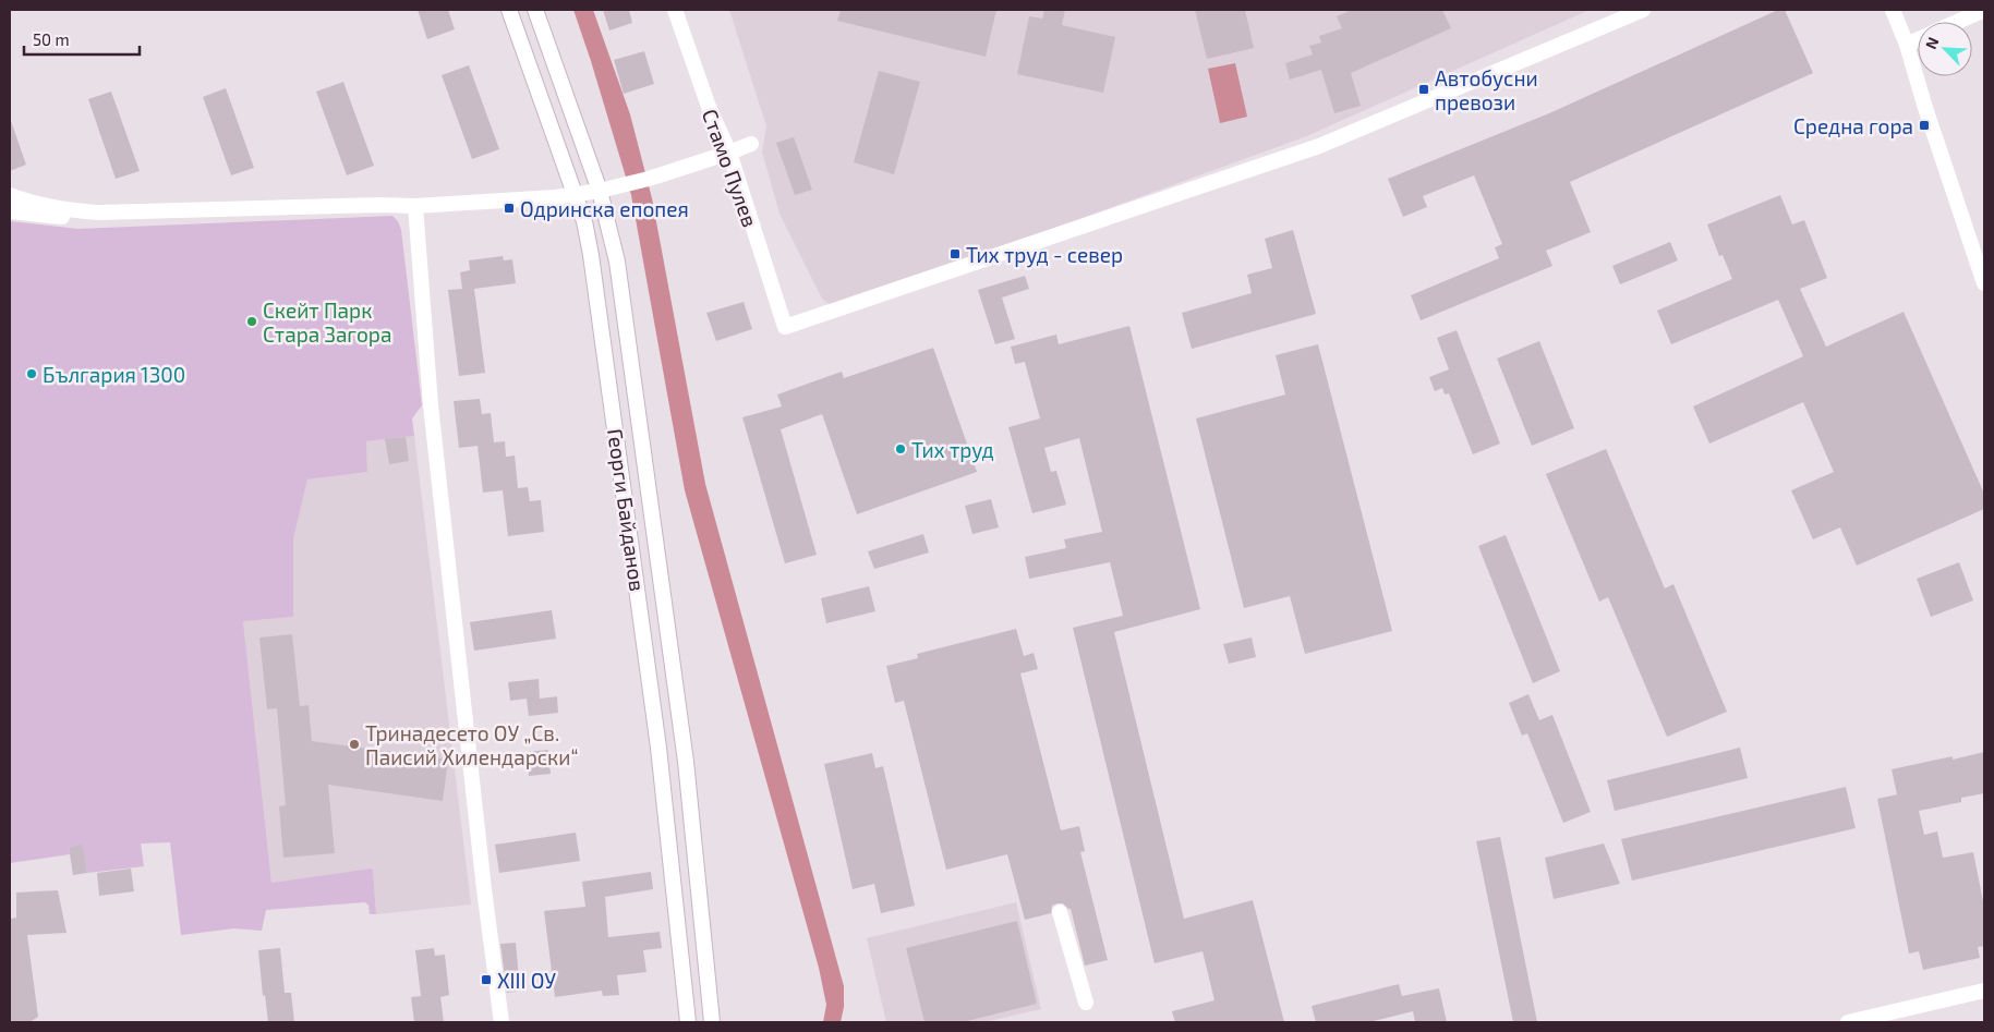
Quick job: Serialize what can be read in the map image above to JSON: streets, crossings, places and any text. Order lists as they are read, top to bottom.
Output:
{
  "streets": {
    "street": ["Стамо Пулев", "Георги Байданов"]
  },
  "places": {
    "transit": [
      "Автобусни превози",
      "Средна гора",
      "Одринска епопея",
      "Тих труд - север",
      "XIII ОУ"
    ],
    "other": [
      "Скейт Парк Стара Загора",
      "България 1300",
      "Тих труд",
      "Тринадесето ОУ „Св. Паисий Хилендарски“"
    ]
  },
  "scale_bar": "50 m",
  "north": "top left"
}
